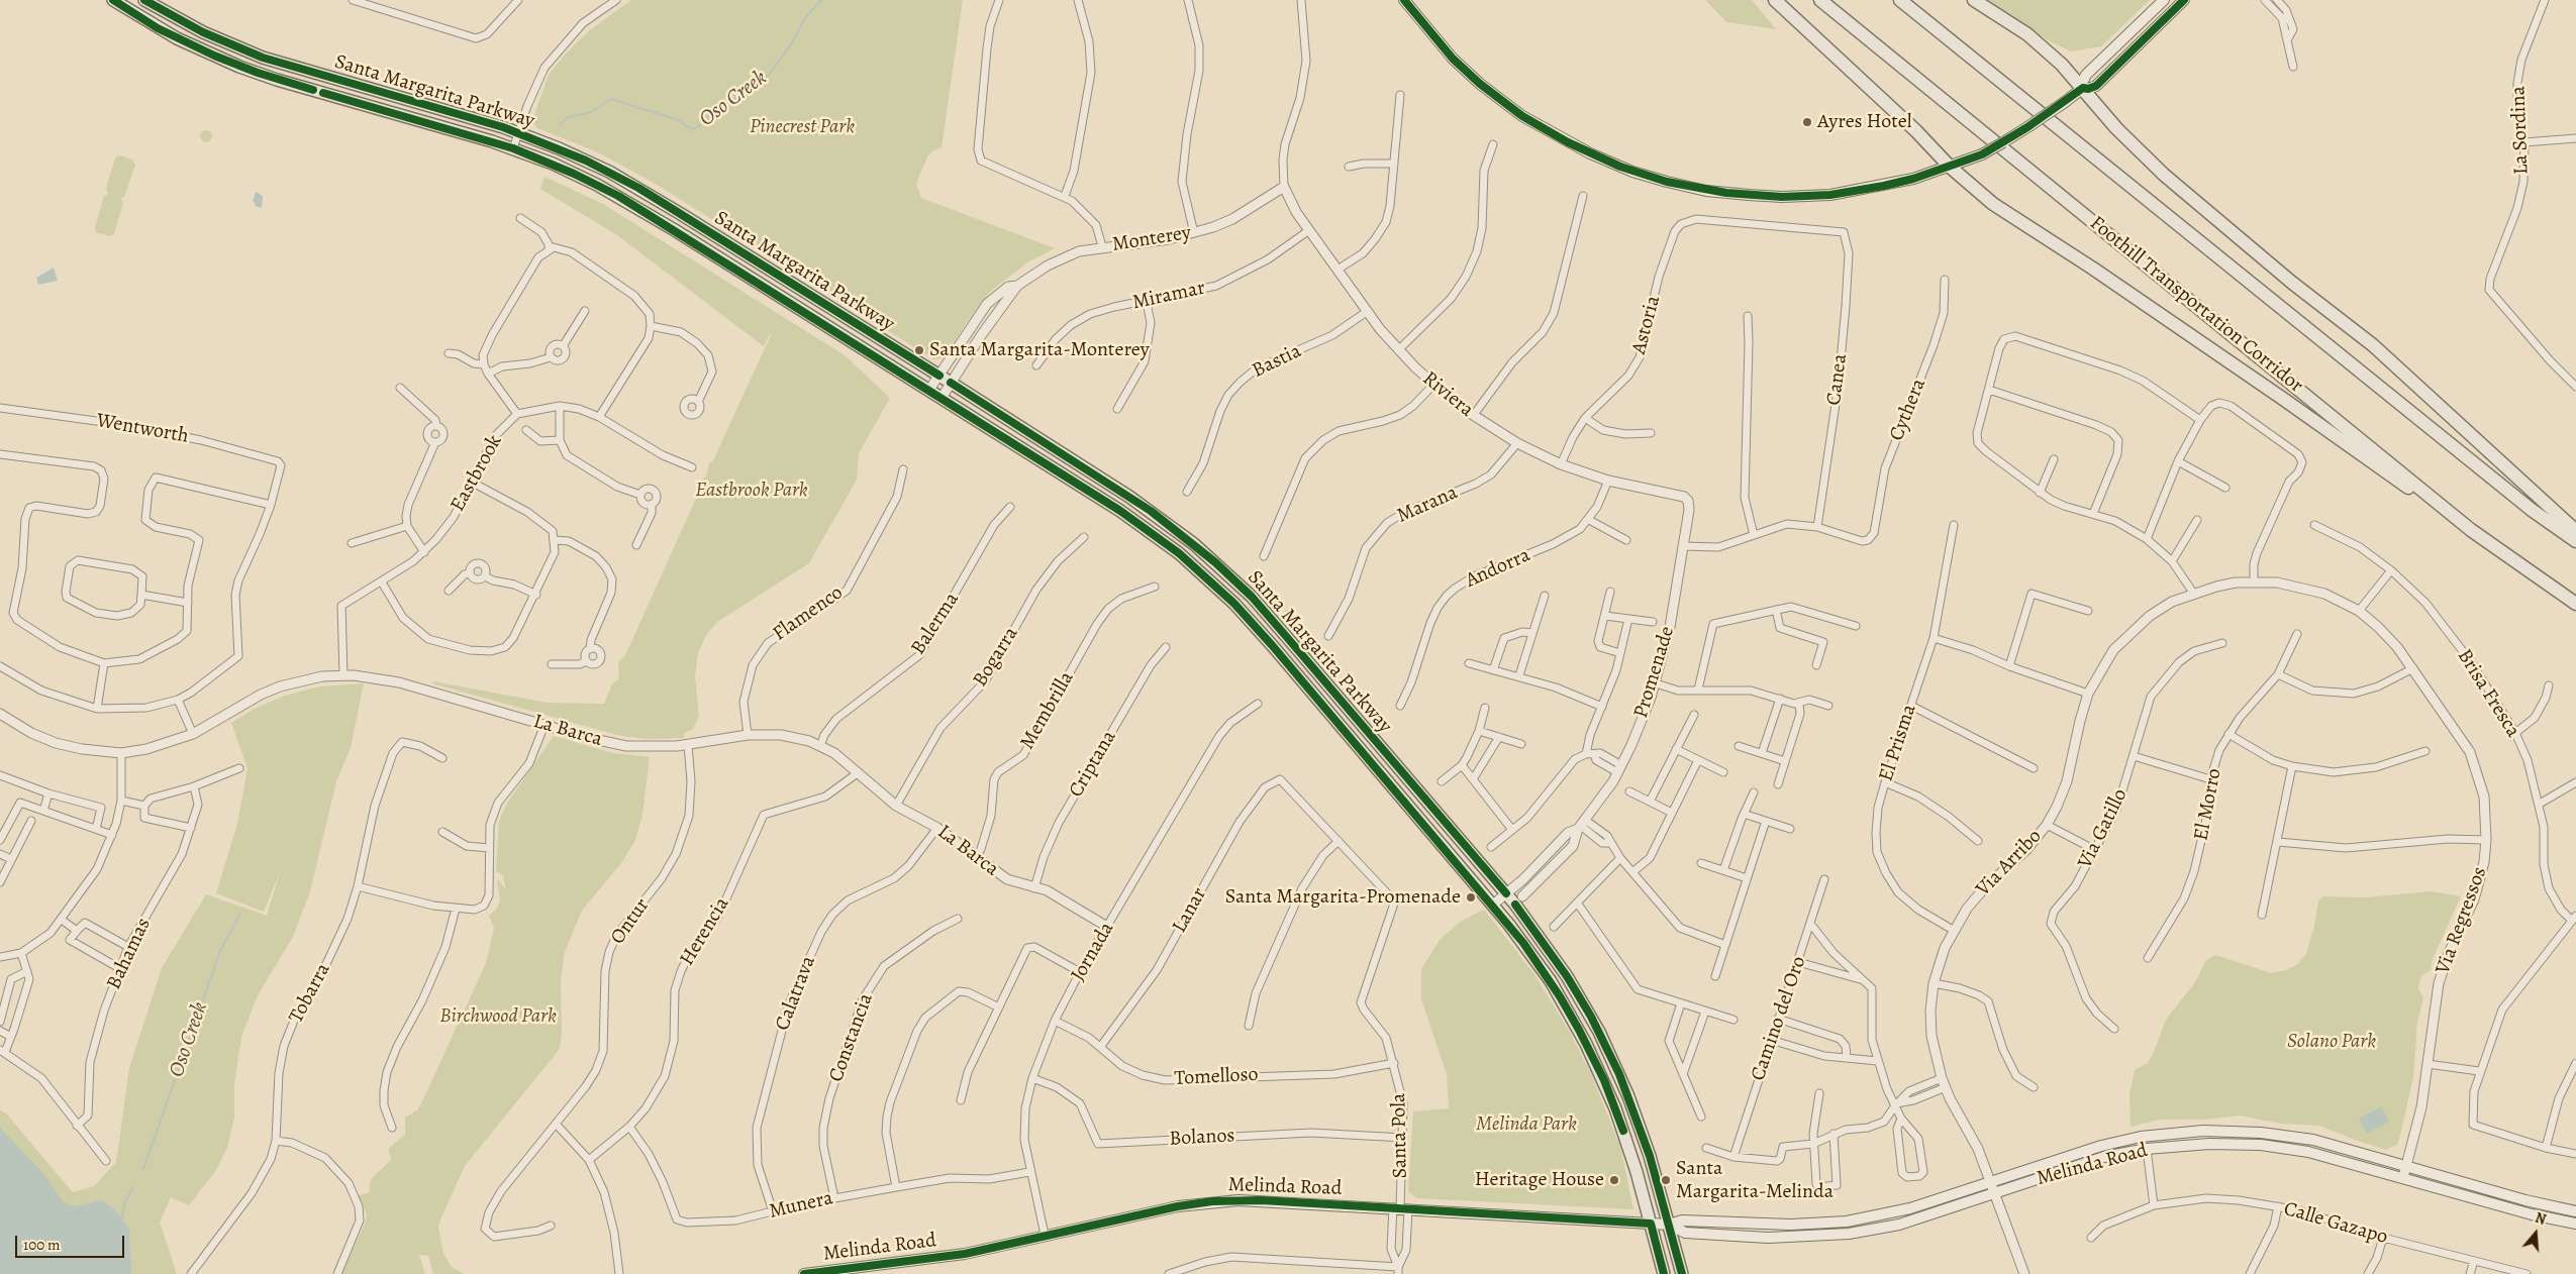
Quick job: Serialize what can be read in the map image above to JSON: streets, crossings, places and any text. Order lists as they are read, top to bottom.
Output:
{
  "streets": {
    "highway": ["Foothill Transportation Corridor"],
    "main road": ["Santa Margarita Parkway", "Melinda Road"],
    "street": [
      "La Sordina",
      "Monterey",
      "Miramar",
      "Astoria",
      "Bastia",
      "Canea",
      "Riviera",
      "Cythera",
      "Wentworth",
      "Eastbrook",
      "Marana",
      "Andorra",
      "Flamenco",
      "Balerma",
      "Bogarra",
      "Promenade",
      "Brisa Fresca",
      "Membrilla",
      "La Barca",
      "El Prisma",
      "Criptana",
      "El Morro",
      "Via Gatillo",
      "Via Arribo",
      "Lanar",
      "Via Regressos",
      "Ontur",
      "Herencia",
      "Jornada",
      "Bahamas",
      "Tobarra",
      "Calatrava",
      "Camino del Oro",
      "Constancia",
      "Tomelloso",
      "Santa Pola",
      "Bolanos",
      "Munera",
      "Calle Gazapo"
    ]
  },
  "crossings": [
    ["Santa Margarita Parkway", "Monterey"],
    ["Santa Margarita Parkway", "Promenade"],
    ["Santa Margarita Parkway", "Melinda Road"],
    ["Monterey", "Riviera"],
    ["Miramar", "Riviera"],
    ["Astoria", "Canea"],
    ["Astoria", "Riviera"],
    ["Bastia", "Riviera"],
    ["Canea", "Cythera"],
    ["Riviera", "Marana"],
    ["Riviera", "Andorra"],
    ["Riviera", "Promenade"],
    ["Eastbrook", "La Barca"],
    ["Flamenco", "La Barca"],
    ["Balerma", "La Barca"],
    ["Bogarra", "La Barca"],
    ["Membrilla", "La Barca"],
    ["La Barca", "Criptana"],
    ["La Barca", "Ontur"],
    ["La Barca", "Herencia"],
    ["La Barca", "Jornada"],
    ["La Barca", "Calatrava"],
    ["El Prisma", "Via Arribo"],
    ["Via Arribo", "Via Regressos"],
    ["Via Arribo", "Melinda Road"],
    ["Lanar", "Tomelloso"],
    ["Lanar", "Santa Pola"],
    ["Via Regressos", "Melinda Road"],
    ["Herencia", "Munera"],
    ["Jornada", "Tomelloso"],
    ["Jornada", "Bolanos"],
    ["Jornada", "Melinda Road"],
    ["Jornada", "Munera"],
    ["Calatrava", "Munera"],
    ["Constancia", "Munera"],
    ["Tomelloso", "Santa Pola"],
    ["Santa Pola", "Bolanos"],
    ["Santa Pola", "Melinda Road"]
  ],
  "water": ["Oso Creek"],
  "parks": [
    "Pinecrest Park",
    "Eastbrook Park",
    "Birchwood Park",
    "Solano Park",
    "Melinda Park"
  ],
  "places": [
    "Ayres Hotel",
    "Santa Margarita-Monterey",
    "Santa Margarita-Promenade",
    "Heritage House",
    "Santa Margarita-Melinda"
  ],
  "scale_bar": "100 m",
  "north": "top"
}
